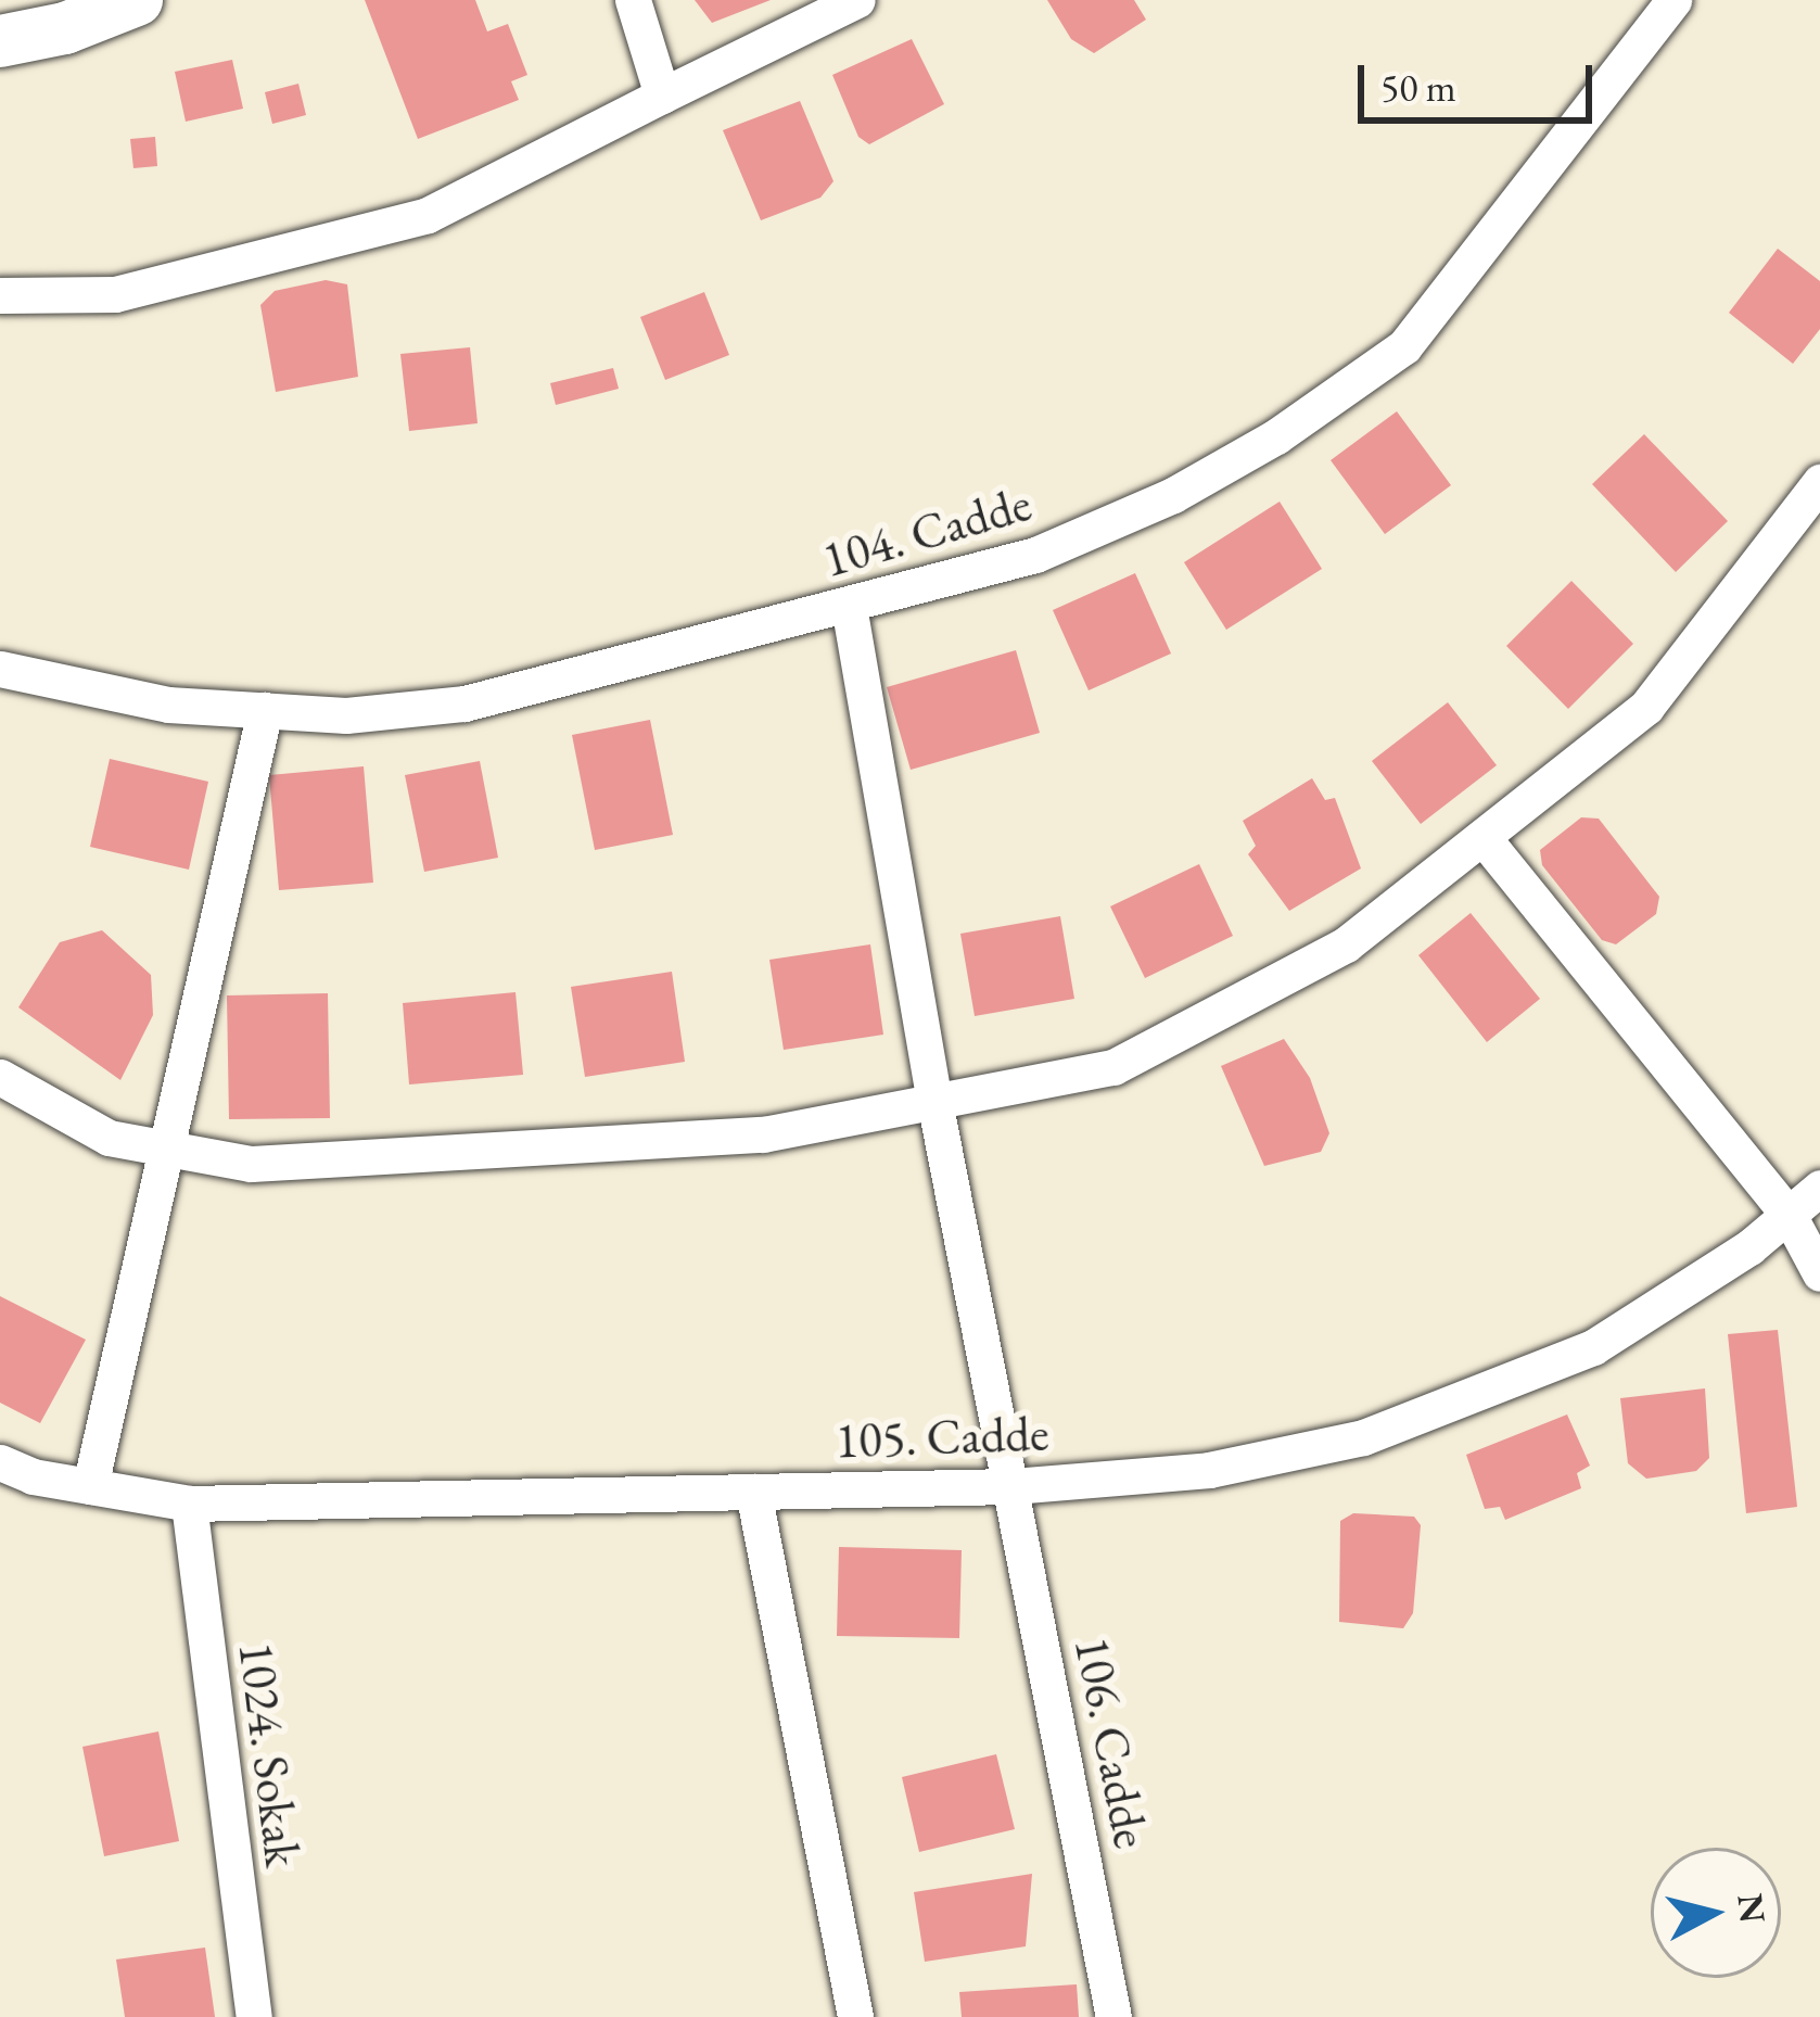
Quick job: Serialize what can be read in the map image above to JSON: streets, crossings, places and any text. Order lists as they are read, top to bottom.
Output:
{
  "streets": {
    "street": [
      "104. Cadde",
      "105. Cadde",
      "106. Cadde",
      "1024. Sokak"
    ]
  },
  "crossings": [
    ["104. Cadde", "106. Cadde"],
    ["105. Cadde", "106. Cadde"],
    ["105. Cadde", "1024. Sokak"]
  ],
  "scale_bar": "50 m",
  "north": "right"
}
